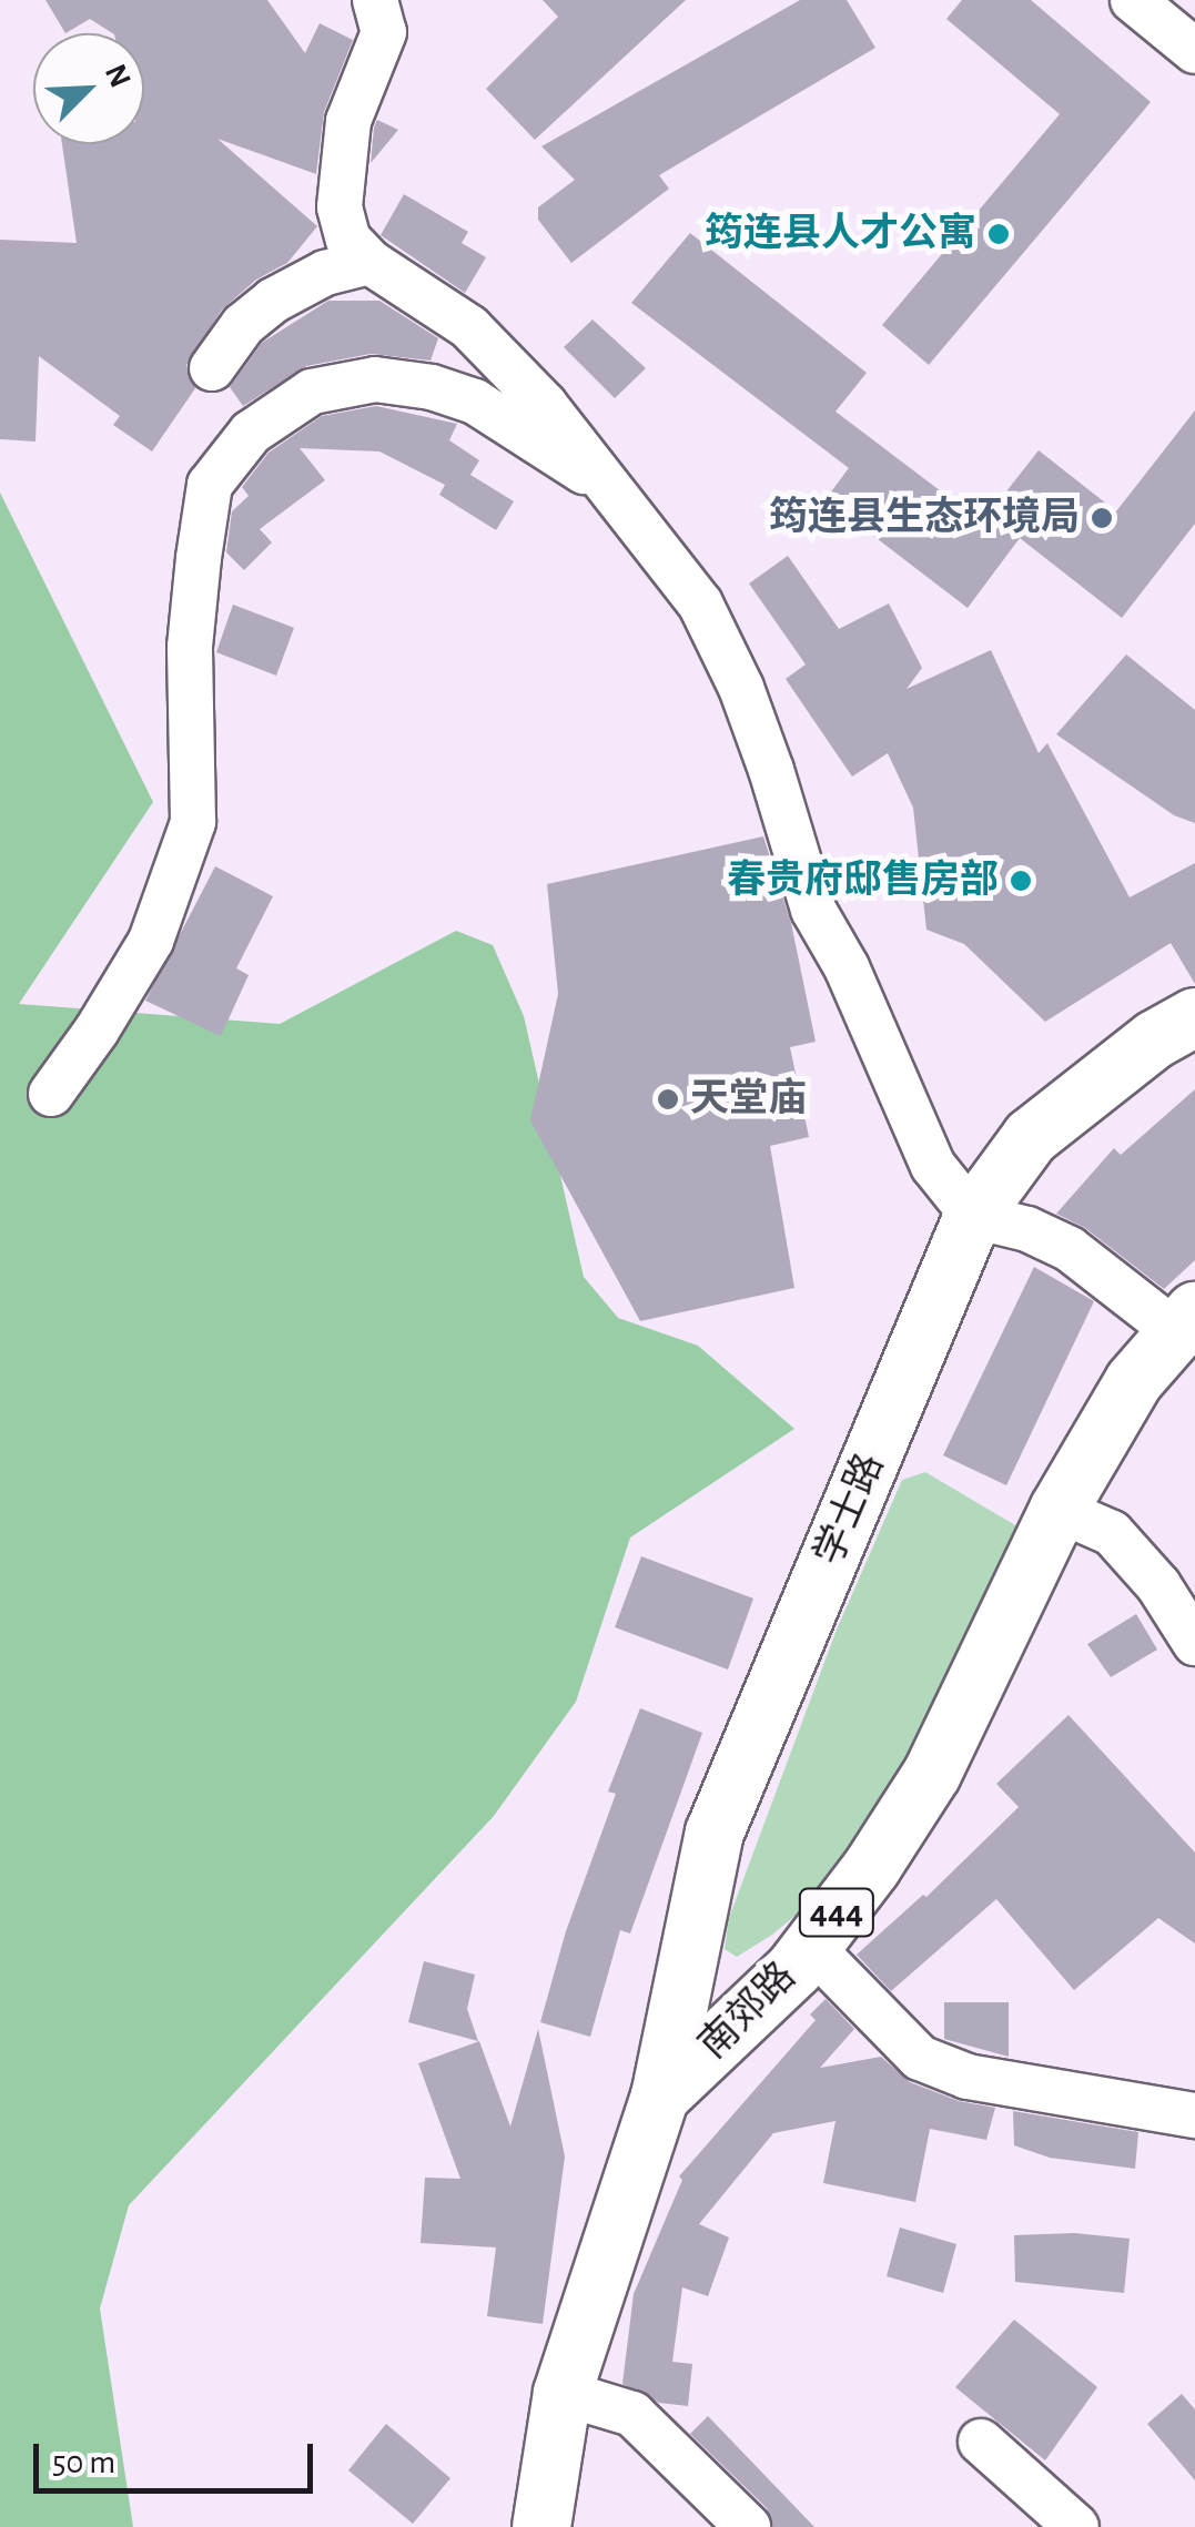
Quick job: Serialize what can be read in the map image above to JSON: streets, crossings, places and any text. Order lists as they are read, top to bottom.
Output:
{
  "streets": {
    "main road": ["学士路", "444", "南郊路"]
  },
  "crossings": [
    ["学士路", "南郊路"]
  ],
  "places": [
    "筠连县人才公寓",
    "筠连县生态环境局",
    "春贵府邸售房部",
    "天堂庙"
  ],
  "scale_bar": "50 m",
  "north": "top right"
}
